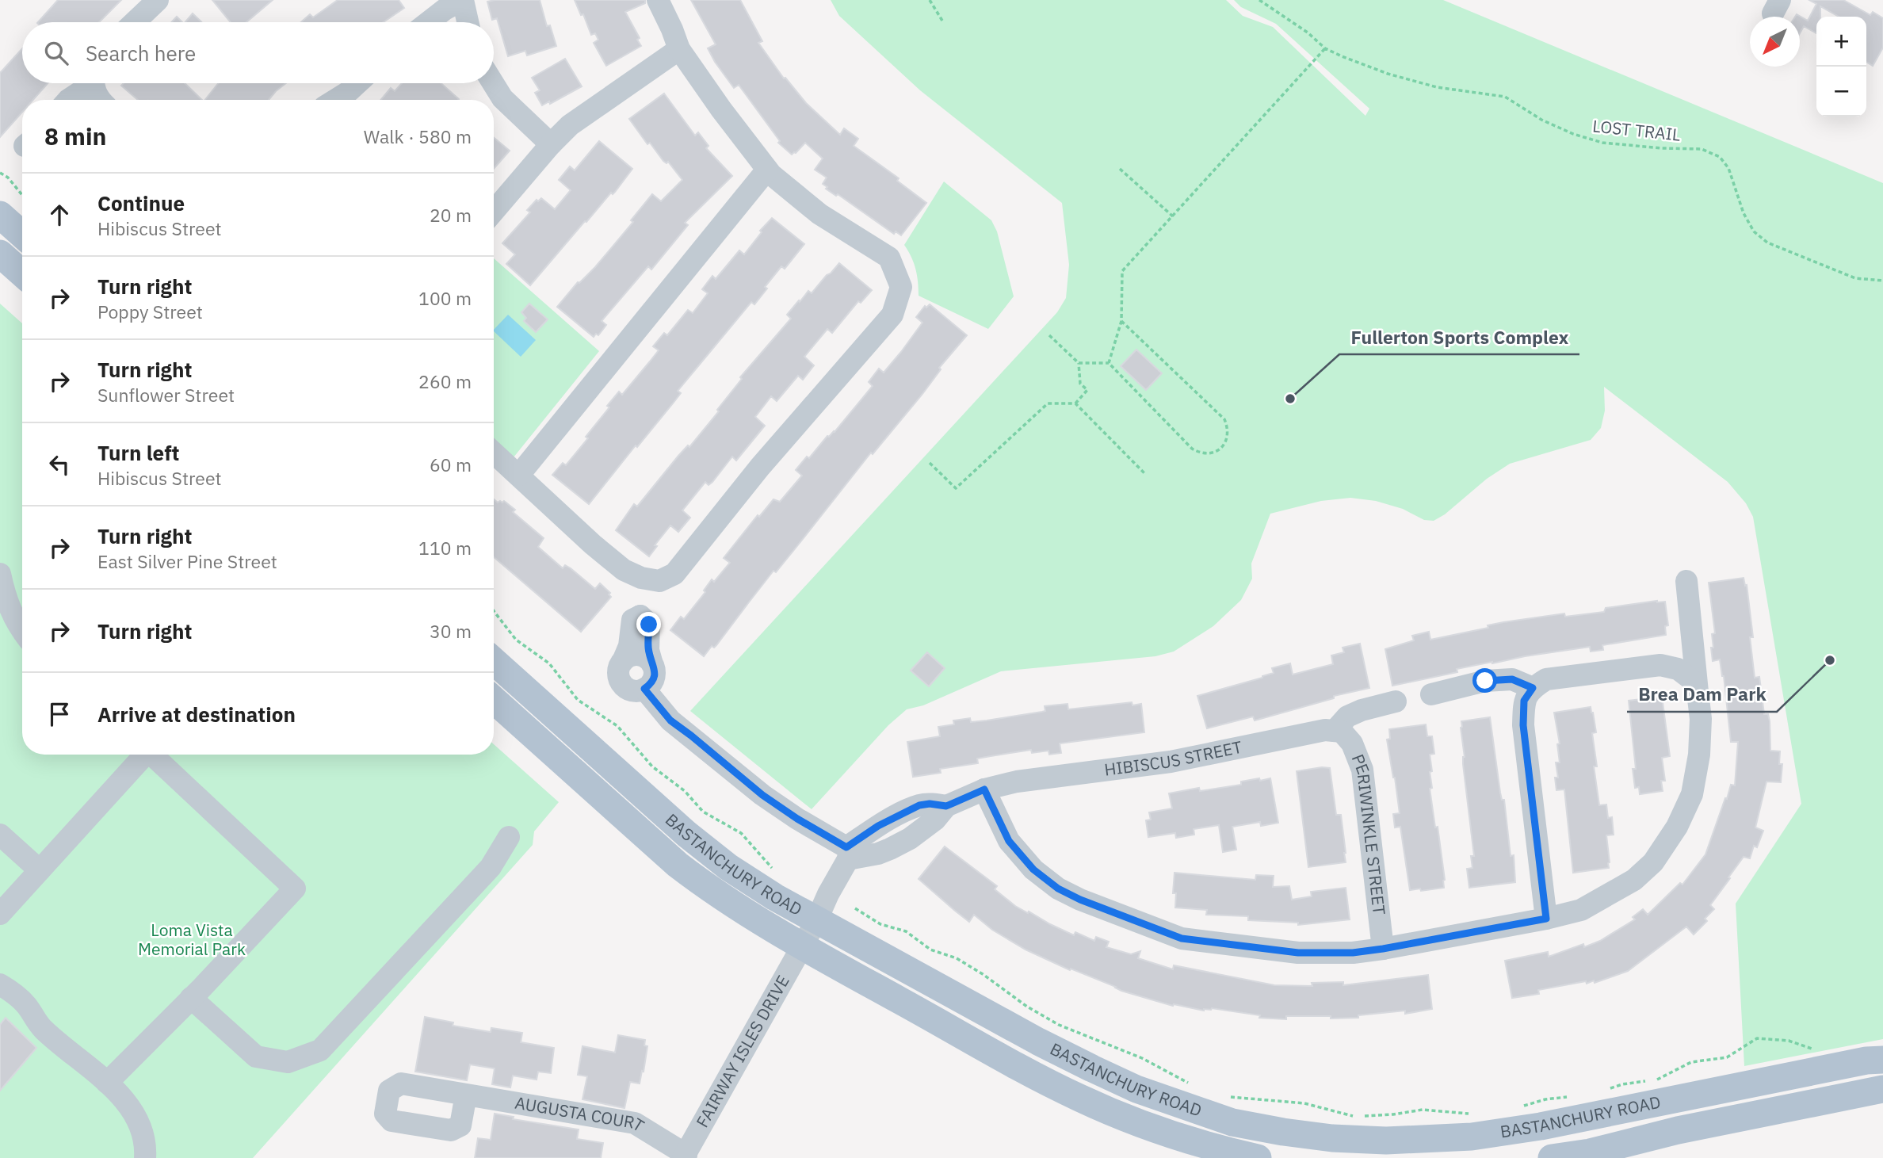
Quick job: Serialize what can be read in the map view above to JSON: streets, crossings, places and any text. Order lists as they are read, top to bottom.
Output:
{
  "streets": {
    "main road": ["BASTANCHURY ROAD"],
    "street": [
      "HIBISCUS STREET",
      "PERIWINKLE STREET",
      "FAIRWAY ISLES DRIVE",
      "AUGUSTA COURT"
    ],
    "path": ["LOST TRAIL"]
  },
  "crossings": [
    ["HIBISCUS STREET", "PERIWINKLE STREET"],
    ["HIBISCUS STREET", "FAIRWAY ISLES DRIVE"],
    ["BASTANCHURY ROAD", "FAIRWAY ISLES DRIVE"],
    ["FAIRWAY ISLES DRIVE", "AUGUSTA COURT"]
  ],
  "parks": ["Loma Vista Memorial Park"],
  "places": ["Fullerton Sports Complex", "Brea Dam Park"],
  "north": "bottom left",
  "page": {
    "map_buttons": ["+", "−"],
    "search": "Search here",
    "heading": ["8 min", "Walk · 580 m"],
    "list": [
      ["Continue", "Hibiscus Street", "20 m"],
      ["Turn right", "Poppy Street", "100 m"],
      ["Turn right", "Sunflower Street", "260 m"],
      ["Turn left", "Hibiscus Street", "60 m"],
      ["Turn right", "East Silver Pine Street", "110 m"],
      ["Turn right", "30 m"],
      "Arrive at destination"
    ]
  }
}
